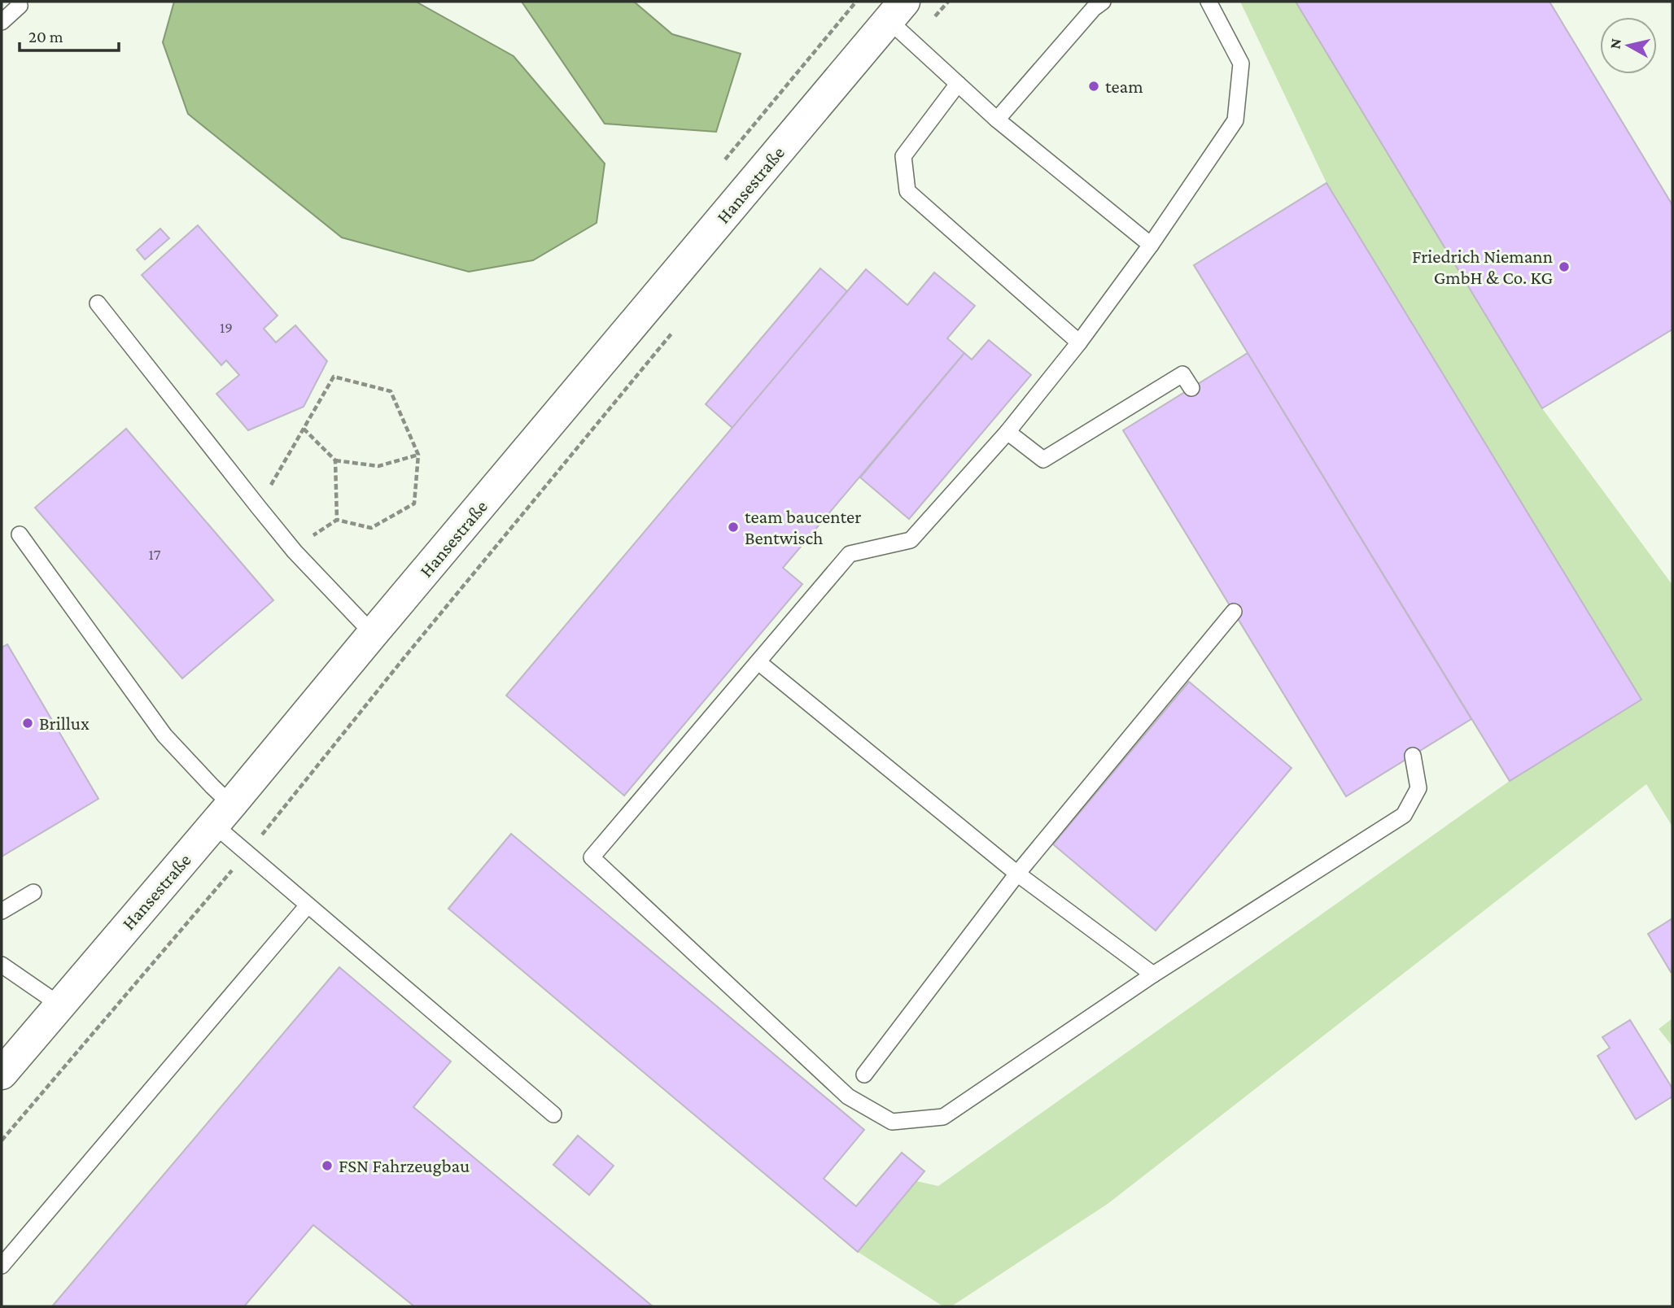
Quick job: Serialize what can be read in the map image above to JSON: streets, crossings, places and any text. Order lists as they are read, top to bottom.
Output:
{
  "streets": {
    "street": ["Hansestraße"]
  },
  "places": [
    "team",
    "Friedrich Niemann GmbH & Co. KG",
    "team baucenter Bentwisch",
    "Brillux",
    "FSN Fahrzeugbau"
  ],
  "house_numbers": ["19", "17"],
  "scale_bar": "20 m",
  "north": "left"
}
